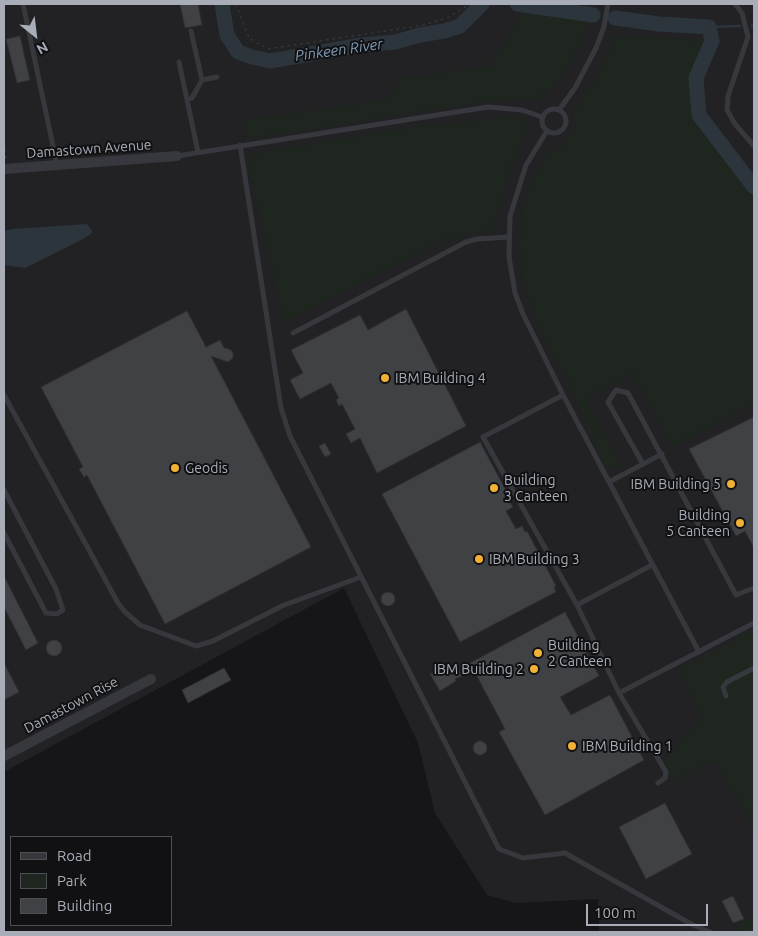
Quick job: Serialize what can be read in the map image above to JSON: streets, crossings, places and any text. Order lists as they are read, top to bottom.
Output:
{
  "streets": {
    "street": ["Damastown Avenue", "Damastown Rise"]
  },
  "water": ["Pinkeen River"],
  "places": [
    "IBM Building 4",
    "Geodis",
    "IBM Building 5",
    "Building 3 Canteen",
    "Building 5 Canteen",
    "IBM Building 3",
    "Building 2 Canteen",
    "IBM Building 2",
    "IBM Building 1"
  ],
  "legend": ["Road", "Park", "Building"],
  "scale_bar": "100 m",
  "north": "bottom right"
}
